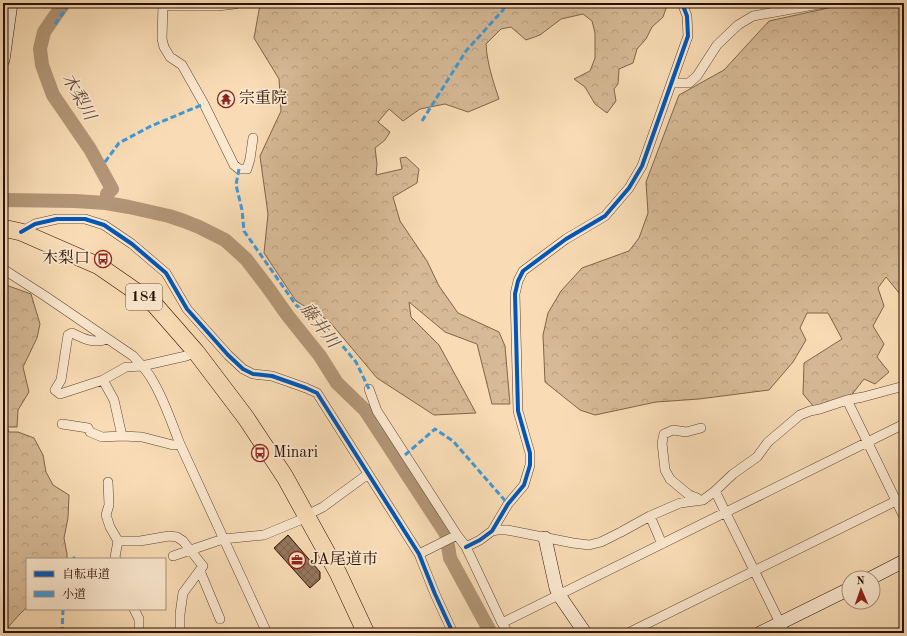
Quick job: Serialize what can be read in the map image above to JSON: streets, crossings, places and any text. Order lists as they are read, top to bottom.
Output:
{
  "streets": {
    "highway": ["184"]
  },
  "water": ["木梨川", "藤井川"],
  "places": {
    "temple": ["宗重院"],
    "bus stop": ["木梨口", "Minari"],
    "office": ["JA尾道市"]
  },
  "legend": ["自転車道", "小道"],
  "north": "top"
}
